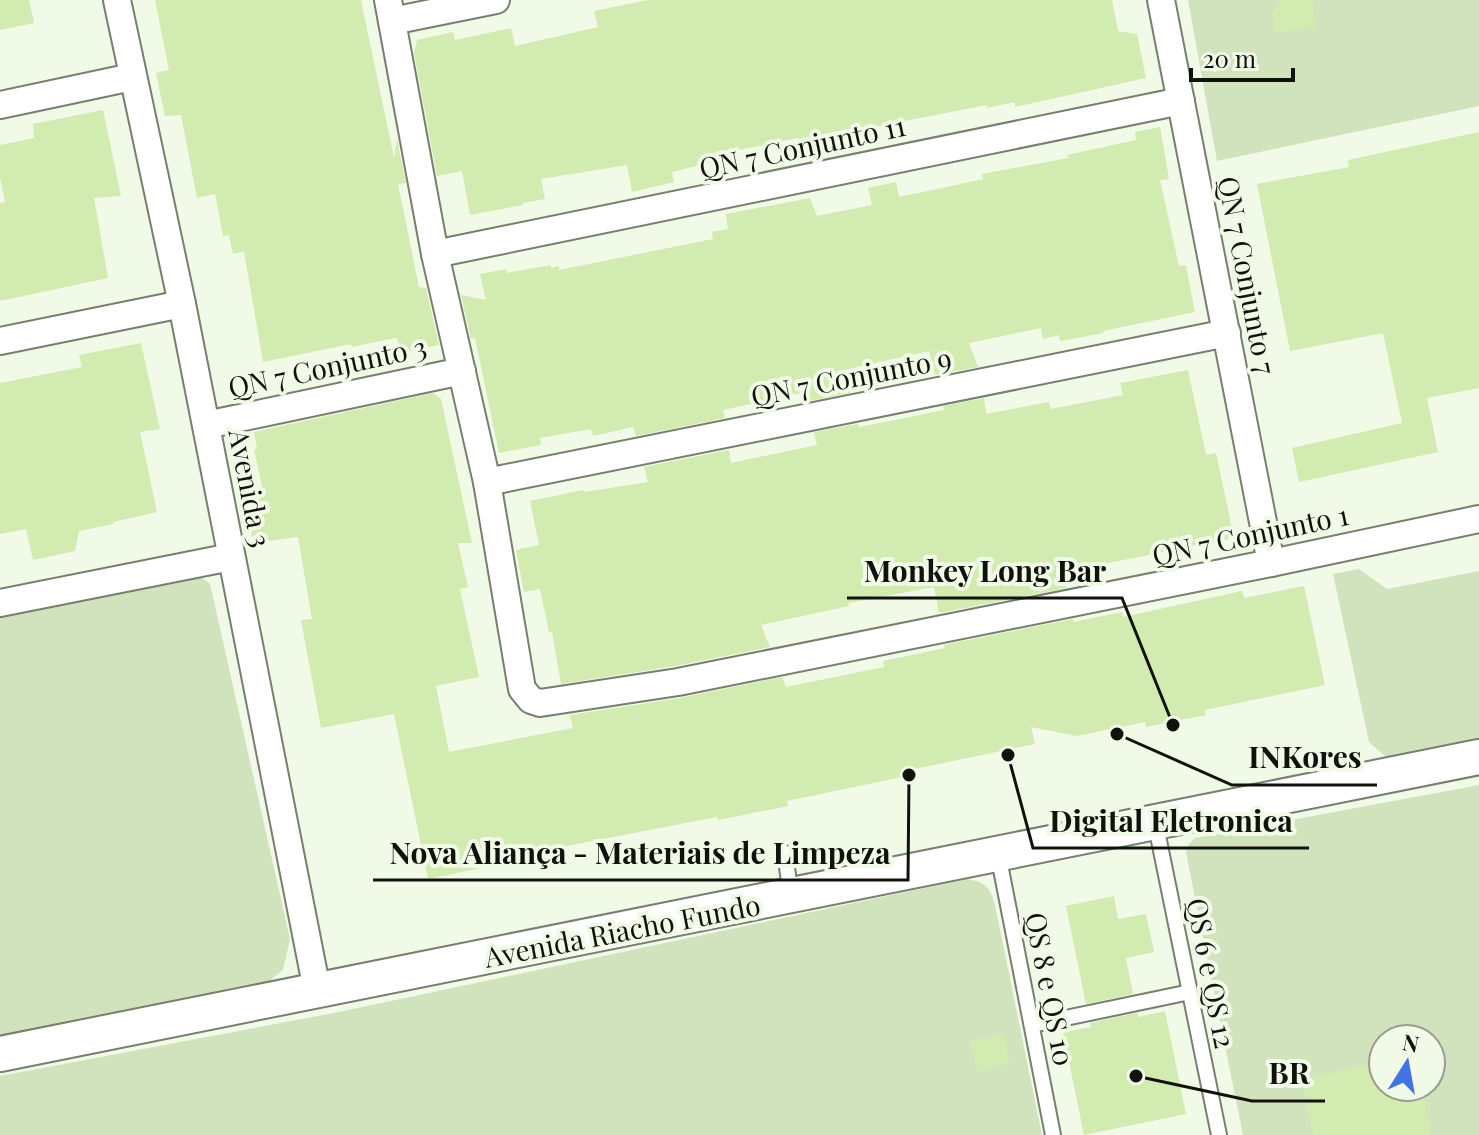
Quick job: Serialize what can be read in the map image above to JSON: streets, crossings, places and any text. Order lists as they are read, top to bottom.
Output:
{
  "streets": {
    "street": [
      "QN 7 Conjunto 11",
      "QN 7 Conjunto 7",
      "QN 7 Conjunto 3",
      "QN 7 Conjunto 9",
      "Avenida 3",
      "QN 7 Conjunto 1",
      "Avenida Riacho Fundo"
    ],
    "lane": ["QS 6 e QS 12", "QS 8 e QS 10"]
  },
  "crossings": [
    ["QN 7 Conjunto 11", "QN 7 Conjunto 7"],
    ["QN 7 Conjunto 7", "QN 7 Conjunto 9"],
    ["QN 7 Conjunto 7", "QN 7 Conjunto 1"],
    ["QN 7 Conjunto 3", "Avenida 3"],
    ["QN 7 Conjunto 9", "QN 7 Conjunto 1"],
    ["Avenida 3", "Avenida Riacho Fundo"],
    ["Avenida Riacho Fundo", "QS 6 e QS 12"],
    ["Avenida Riacho Fundo", "QS 8 e QS 10"]
  ],
  "places": [
    "Monkey Long Bar",
    "INKores",
    "Digital Eletronica",
    "Nova Aliança - Materiais de Limpeza",
    "BR"
  ],
  "scale_bar": "20 m",
  "north": "top"
}
